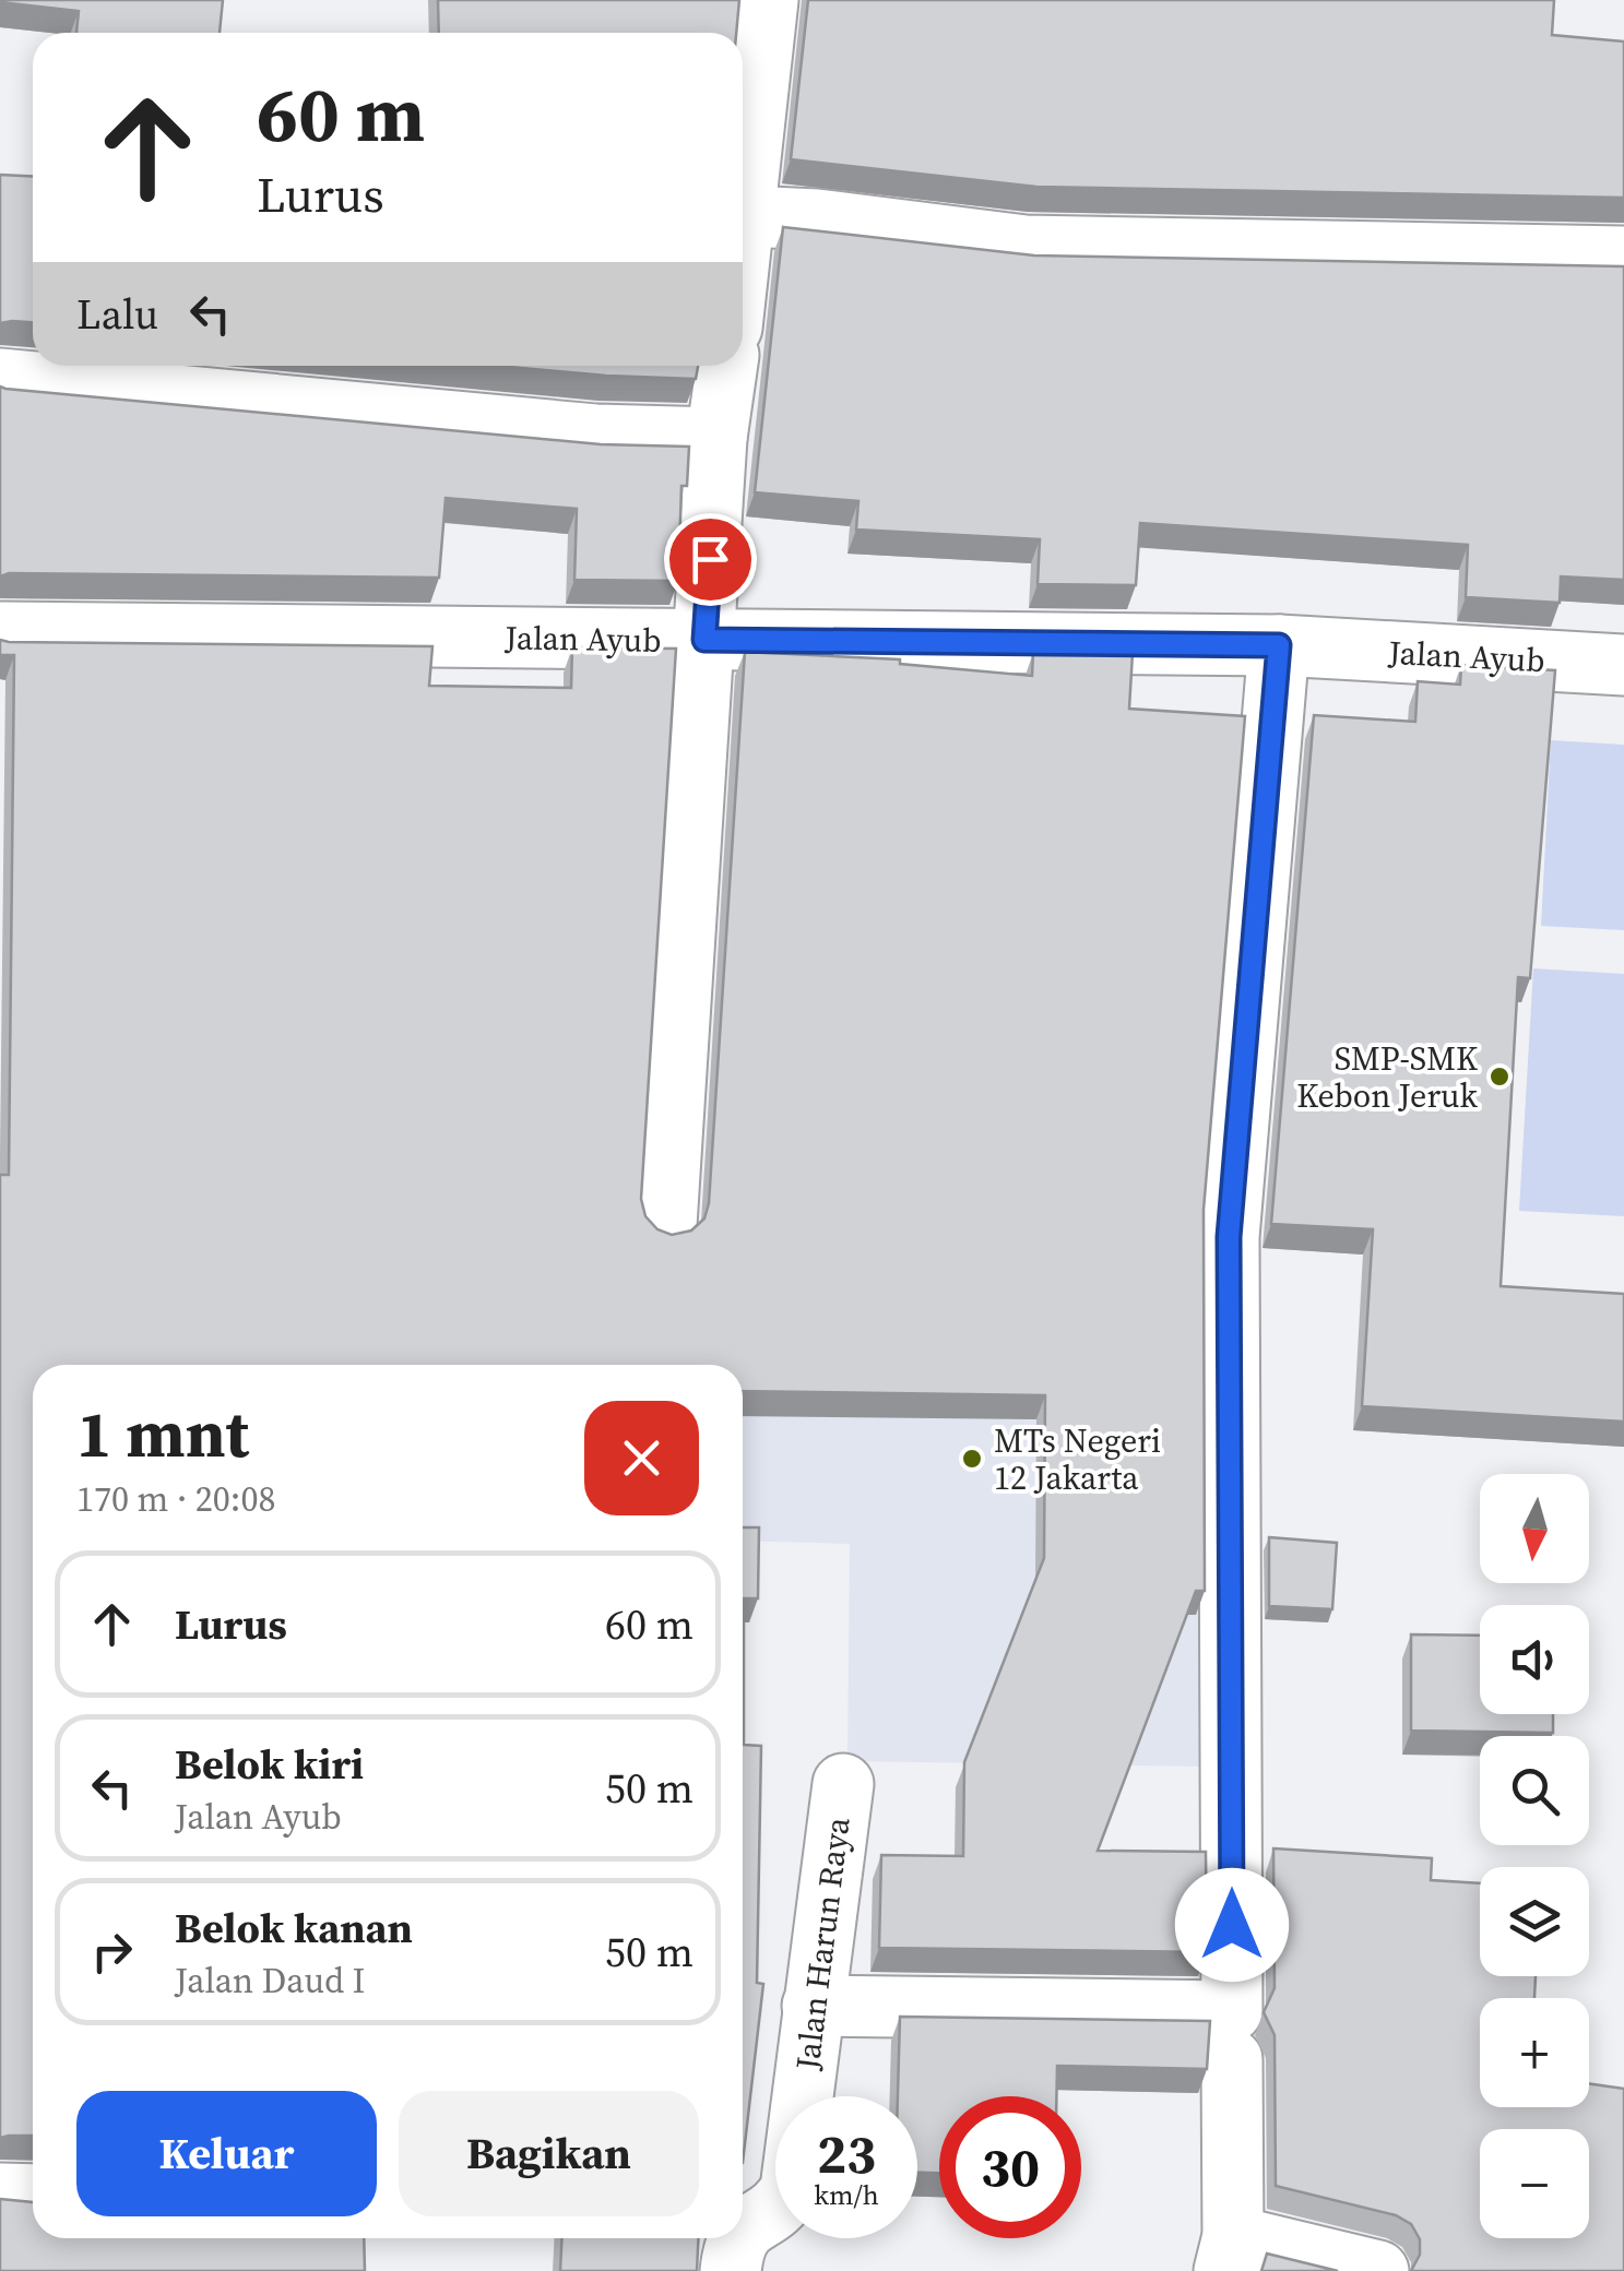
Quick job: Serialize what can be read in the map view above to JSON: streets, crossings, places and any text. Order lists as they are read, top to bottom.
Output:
{
  "streets": {
    "street": ["Jalan Ayub", "Jalan Harun Raya"]
  },
  "places": ["SMP-SMK Kebon Jeruk", "MTs Negeri 12 Jakarta"],
  "north": "bottom",
  "page": {
    "turn": ["60 m", "Lurus"],
    "then": "Lalu",
    "heading": ["1 mnt", "170 m · 20:08"],
    "map_buttons": ["+", "−"],
    "list": [
      {
        "name": "Lurus",
        "value": "60 m"
      },
      {
        "name": "Belok kiri",
        "note": "Jalan Ayub",
        "value": "50 m"
      },
      {
        "name": "Belok kanan",
        "note": "Jalan Daud I",
        "value": "50 m"
      }
    ],
    "buttons": ["Keluar", "Bagikan"],
    "speed": "23 km/h",
    "limit": "30"
  }
}
